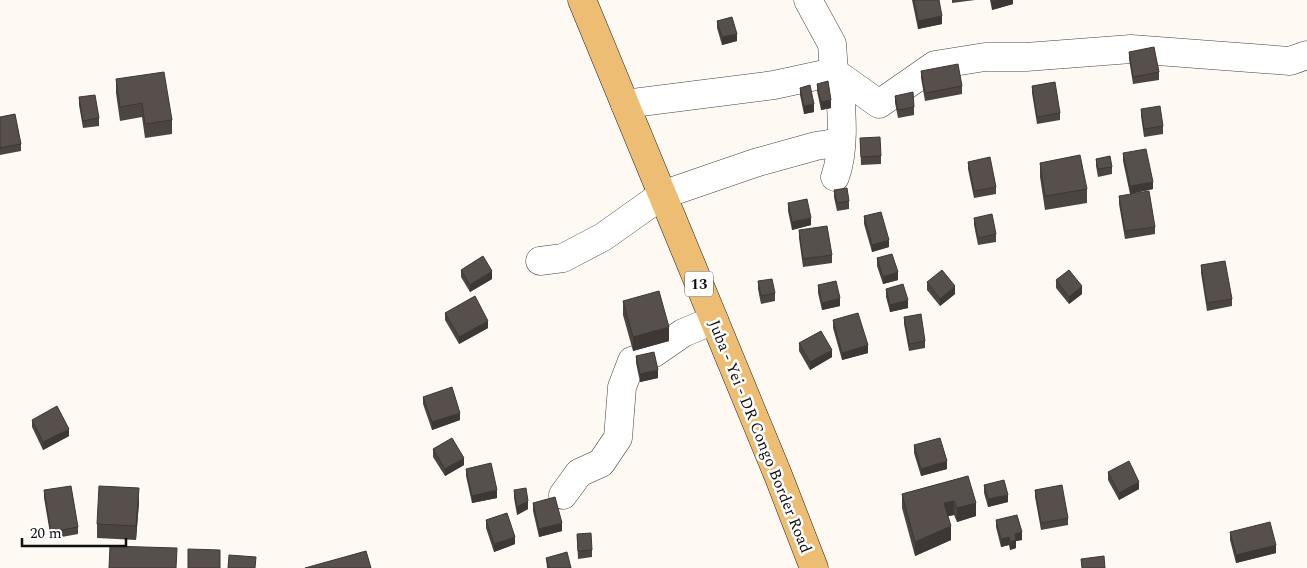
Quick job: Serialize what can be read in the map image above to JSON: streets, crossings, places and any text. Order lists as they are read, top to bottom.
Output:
{
  "streets": {
    "main road": ["13", "Juba - Yei - DR Congo Border Road"]
  },
  "scale_bar": "20 m"
}
